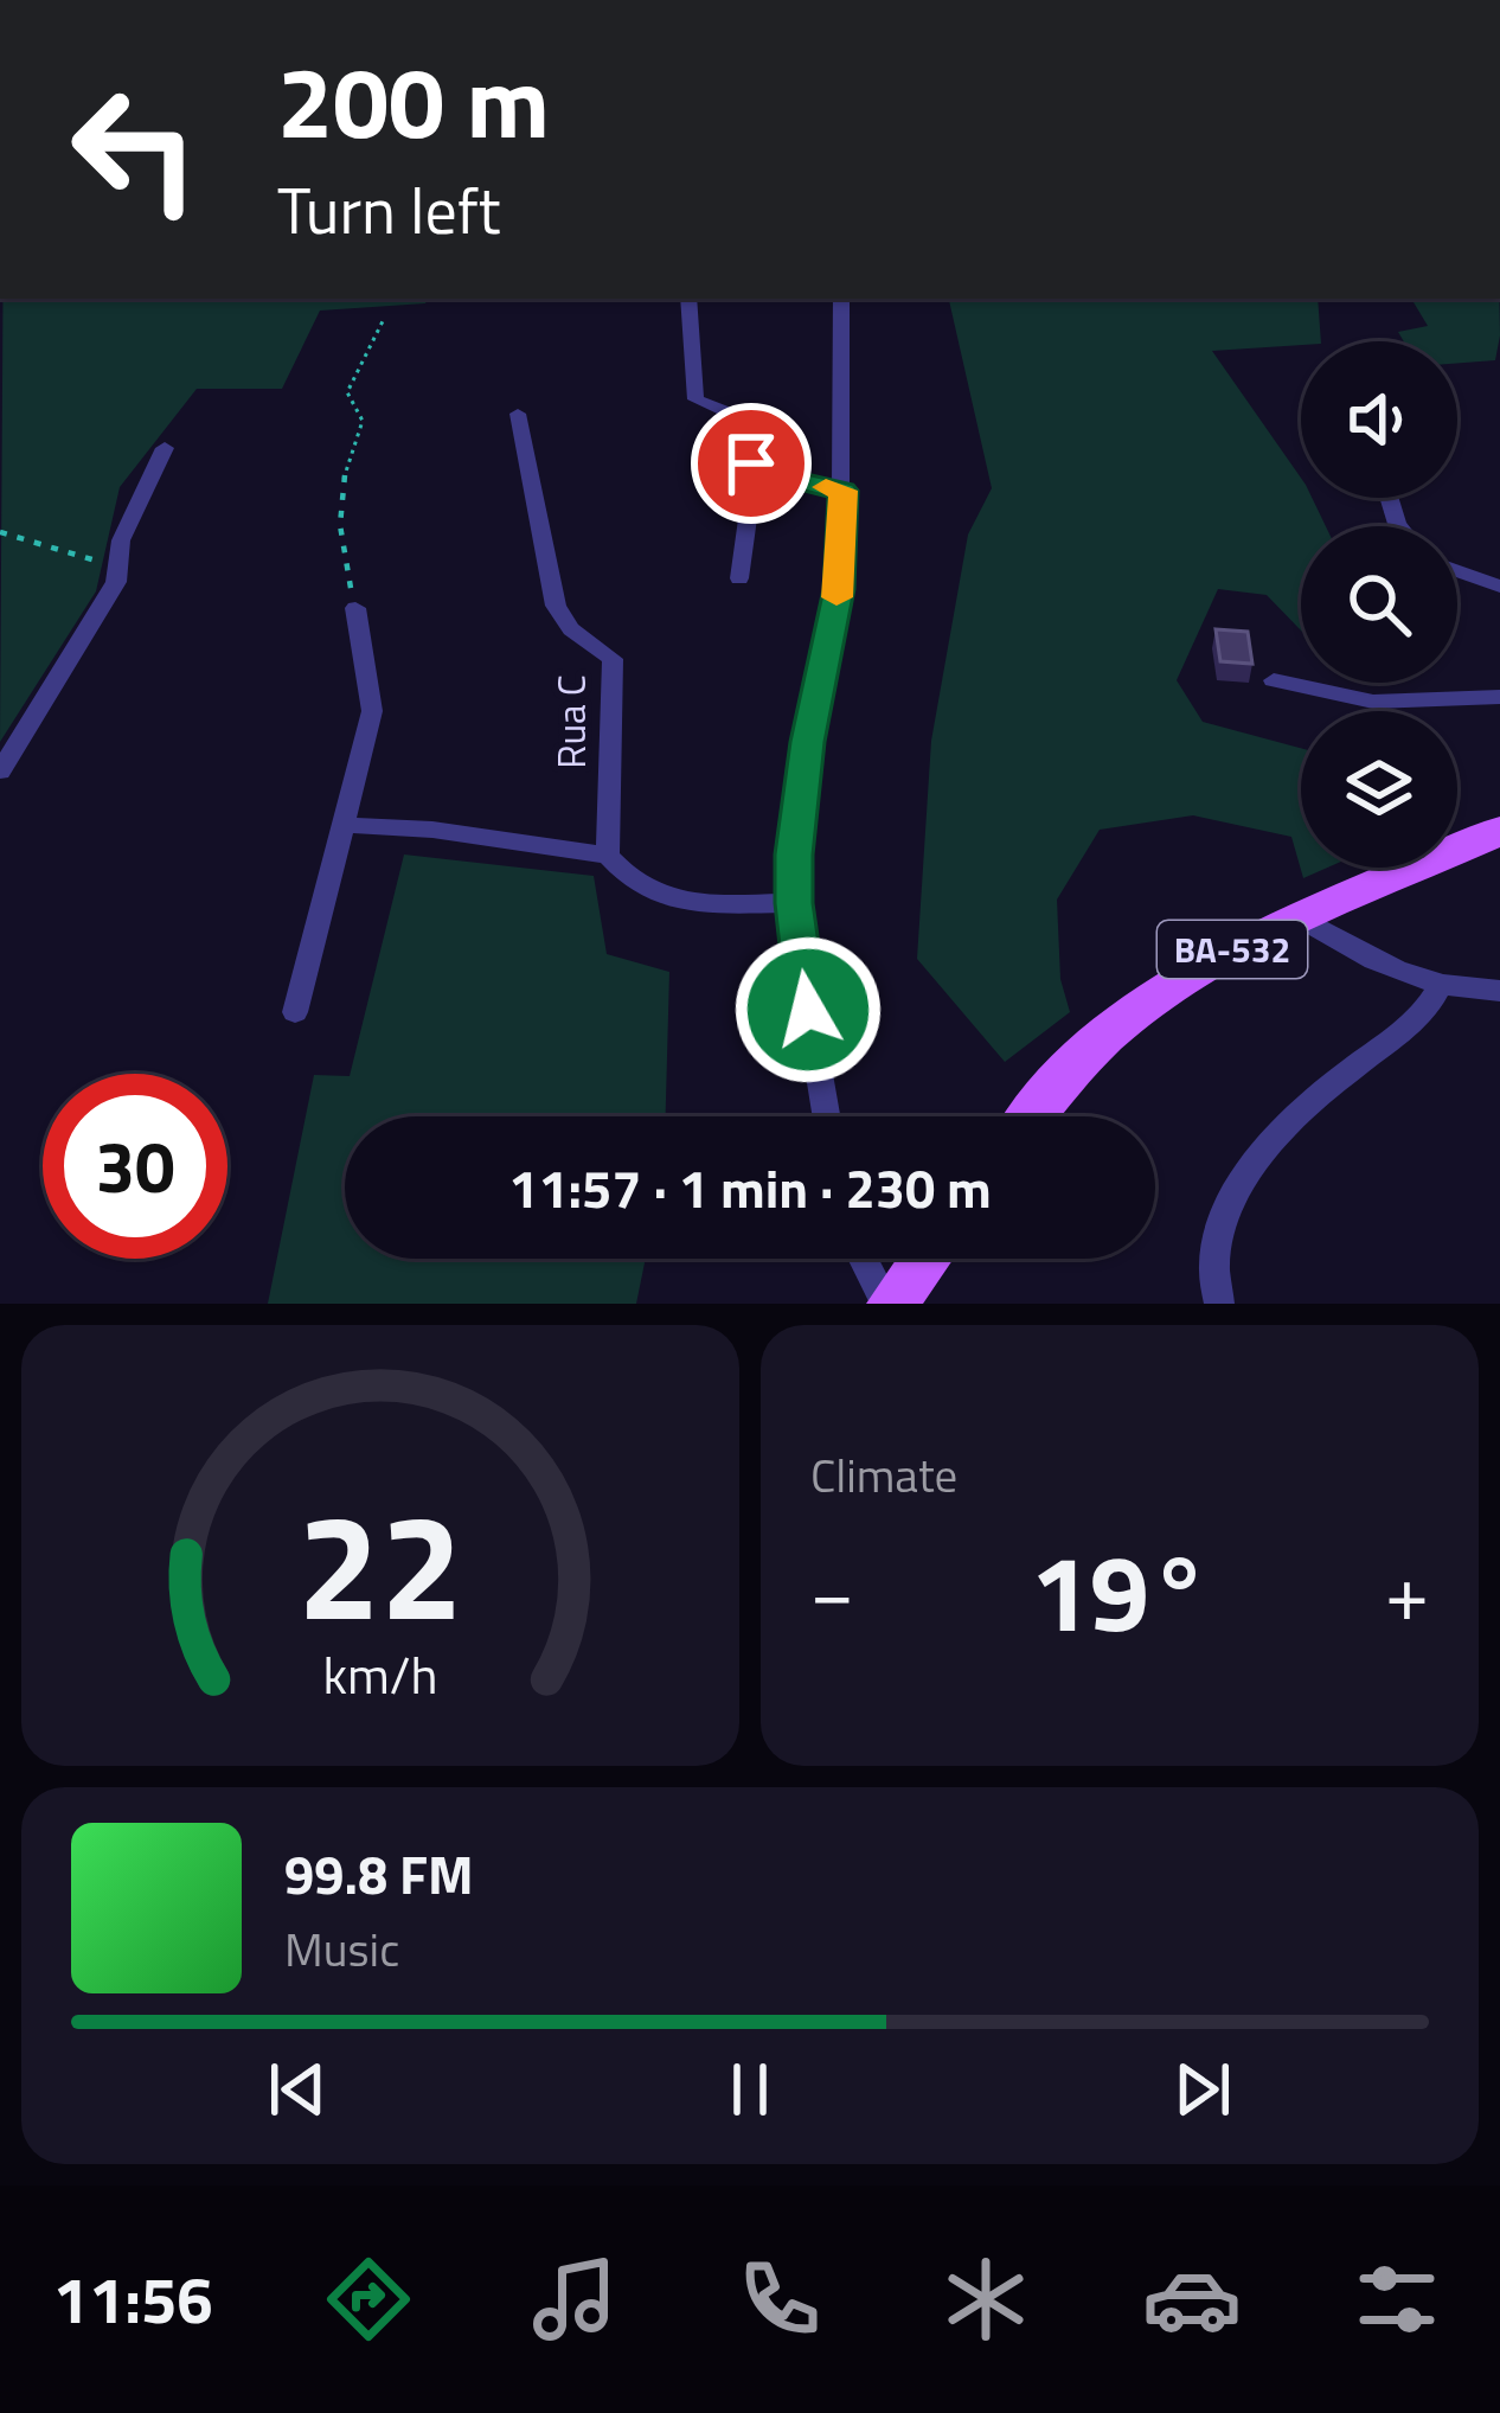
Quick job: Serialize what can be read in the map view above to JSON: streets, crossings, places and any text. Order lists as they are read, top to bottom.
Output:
{
  "streets": {
    "main road": ["BA-532"],
    "street": ["Rua C"]
  },
  "page": {
    "turn": ["200 m", "Turn left"],
    "limit": "30",
    "trip": "11:57 · 1 min · 230 m",
    "tile": "Climate",
    "heat": ["−", "19°", "+"],
    "song": ["99.8 FM", "Music"],
    "tabs": "11:56",
    "gauge": ["22", "km/h"]
  }
}
